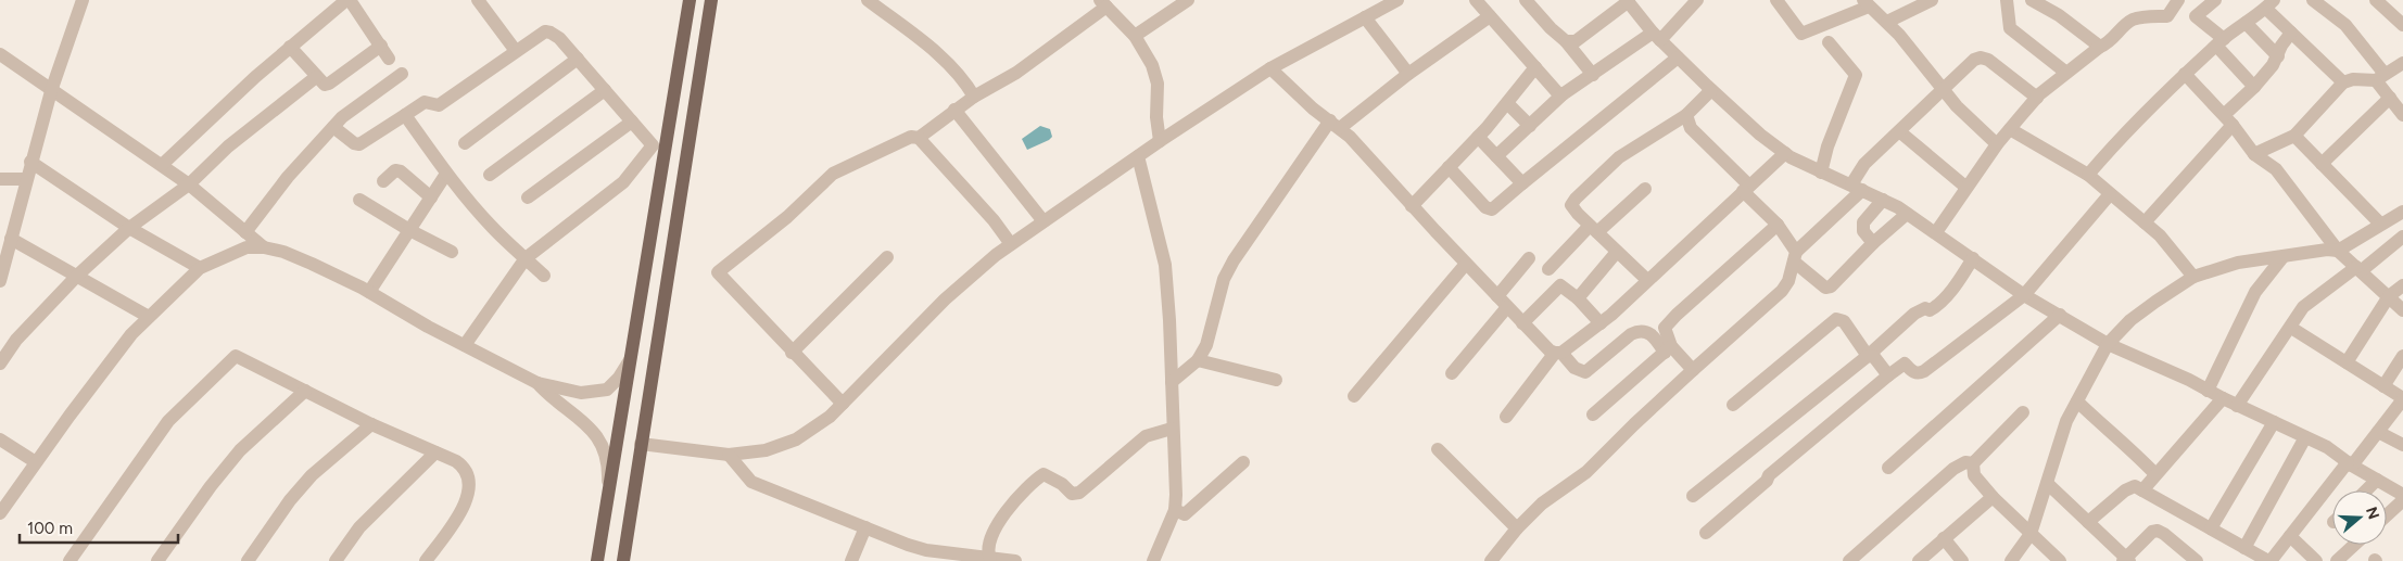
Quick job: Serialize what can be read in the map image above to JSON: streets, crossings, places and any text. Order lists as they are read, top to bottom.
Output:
{
  "scale_bar": "100 m",
  "north": "right"
}
